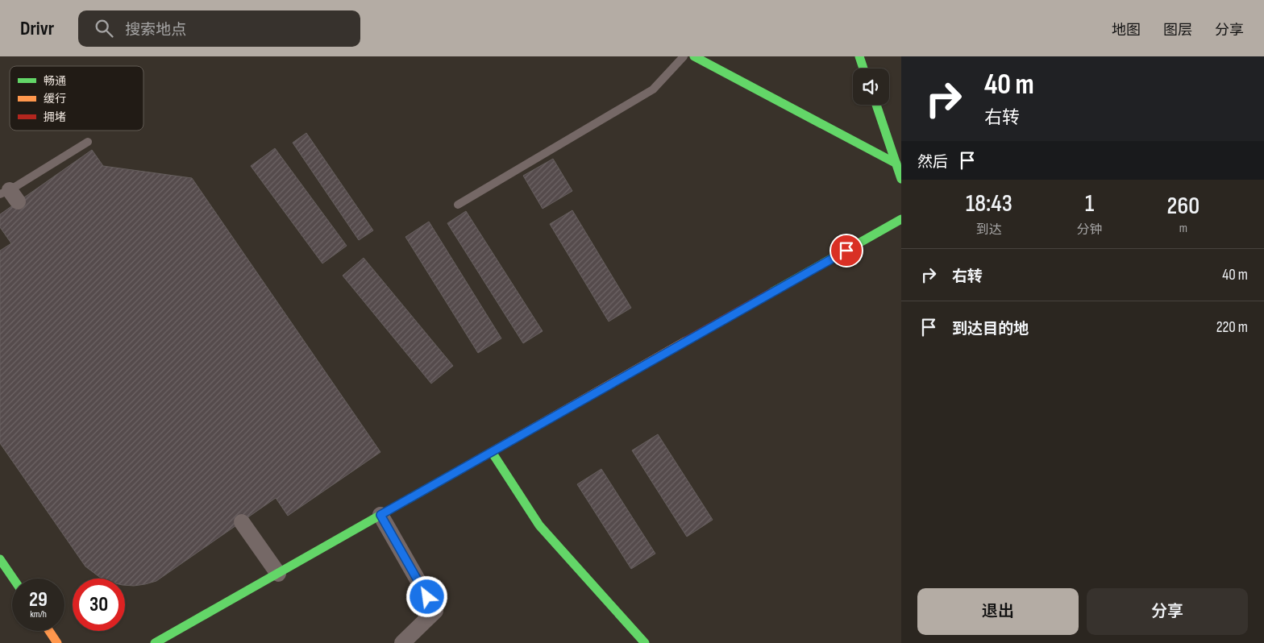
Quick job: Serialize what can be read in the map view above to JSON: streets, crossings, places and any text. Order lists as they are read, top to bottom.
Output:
{
  "legend": ["畅通", "缓行", "拥堵"],
  "page": {
    "header": "Drivr",
    "search": "搜索地点",
    "nav": ["地图", "图层", "分享"],
    "turn": ["40 m", "右转"],
    "then": "然后",
    "eta": [
      "18:43",
      "到达",
      "1",
      "分钟",
      "260",
      "m"
    ],
    "list": [
      {
        "name": "右转",
        "value": "40 m"
      },
      {
        "name": "到达目的地",
        "value": "220 m"
      }
    ],
    "speed": "29 km/h",
    "limit": "30",
    "buttons": ["退出", "分享"]
  }
}
